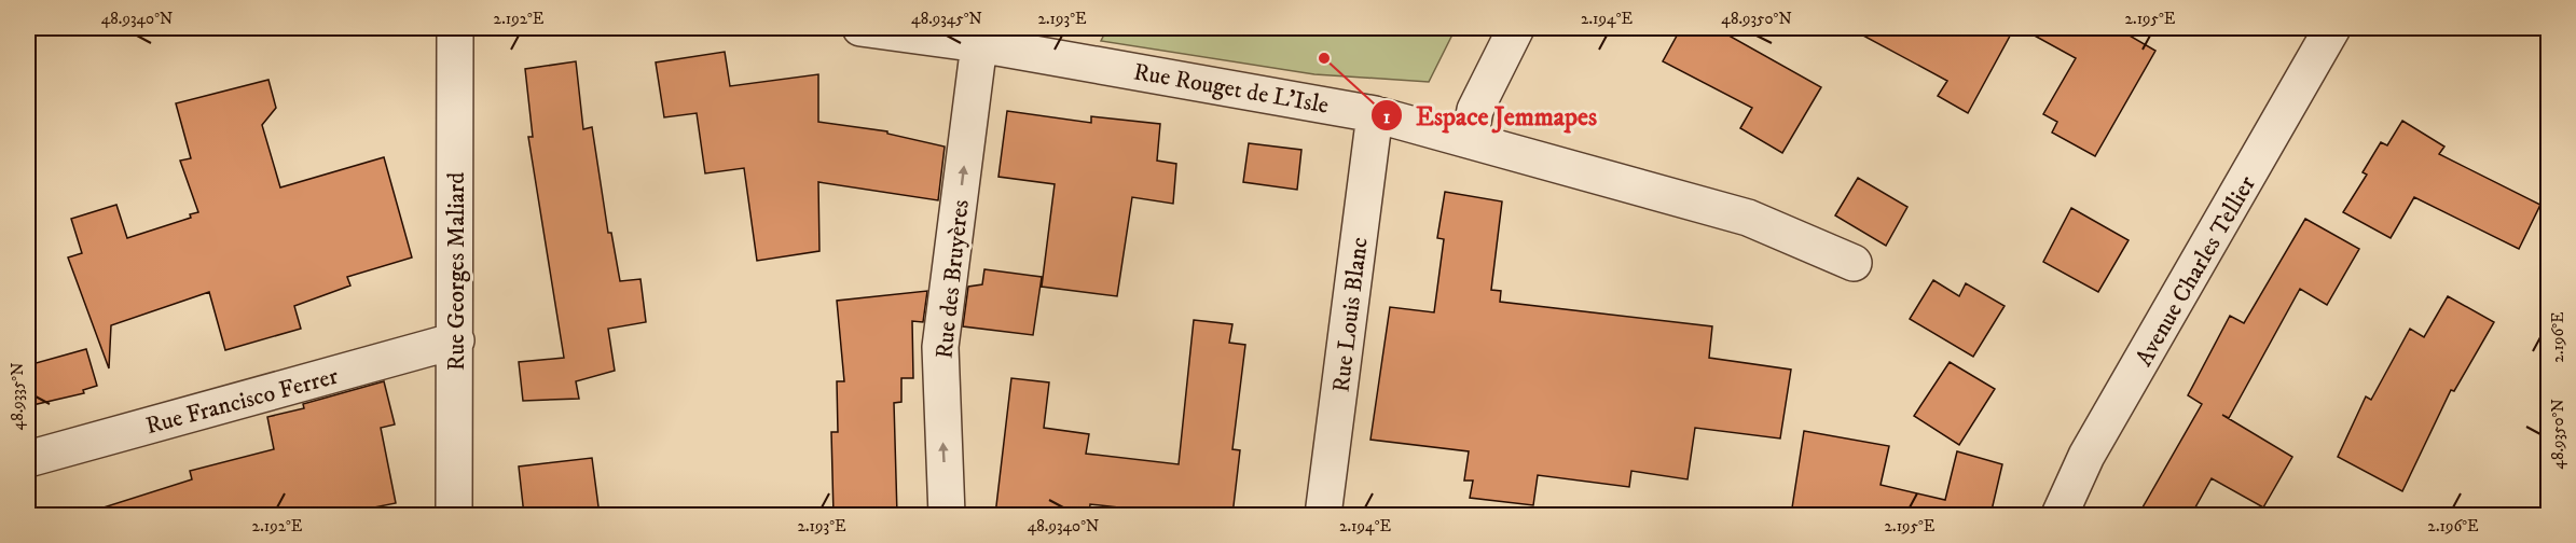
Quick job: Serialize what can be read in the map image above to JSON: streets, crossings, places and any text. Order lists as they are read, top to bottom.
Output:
{
  "streets": {
    "street": [
      "Rue Rouget de L'Isle",
      "Avenue Charles Tellier",
      "Rue Georges Maliard",
      "Rue des Bruyères",
      "Rue Louis Blanc",
      "Rue Francisco Ferrer"
    ]
  },
  "crossings": [
    ["Rue Rouget de L'Isle", "Rue des Bruyères"],
    ["Rue Rouget de L'Isle", "Rue Louis Blanc"],
    ["Rue Georges Maliard", "Rue Francisco Ferrer"]
  ],
  "one_way": ["Rue des Bruyères"],
  "places": ["Espace Jemmapes"],
  "coordinates": [
    "48.9340°N",
    "2.192°E",
    "48.9345°N",
    "2.193°E",
    "2.194°E",
    "48.9350°N",
    "2.195°E",
    "2.196°E",
    "48.9335°N"
  ]
}
